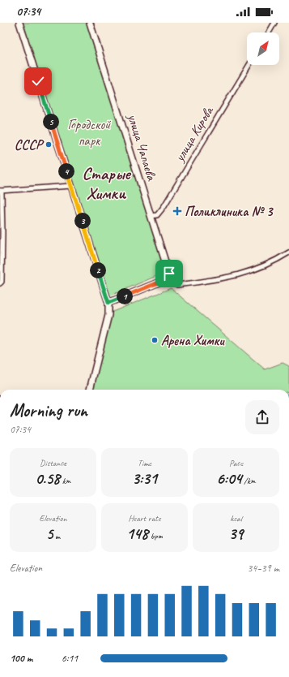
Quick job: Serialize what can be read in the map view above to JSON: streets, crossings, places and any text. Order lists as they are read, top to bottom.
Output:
{
  "streets": {
    "street": ["улица Кирова", "улица Чапаева"]
  },
  "crossings": [
    ["улица Кирова", "улица Чапаева"]
  ],
  "districts": ["Старые Химки"],
  "parks": ["Городской парк"],
  "places": {
    "other": ["СССР", "Арена Химки"],
    "health": ["Поликлиника № 3"]
  },
  "north": "top right",
  "page": {
    "status": "07:34",
    "pins": [
      "5",
      "4",
      "3",
      "2",
      "1"
    ],
    "heading": ["Morning run", "07:34"],
    "stats": [
      ["Distance", "0.58 km"],
      ["Time", "3:31"],
      ["Pace", "6:04 /km"],
      ["Elevation", "5 m"],
      ["Heart rate", "148 bpm"],
      ["kcal", "39"]
    ],
    "chart": ["Elevation", "34–39 m"],
    "list": [
      {
        "name": "100 m",
        "note": "6:11"
      }
    ]
  }
}
